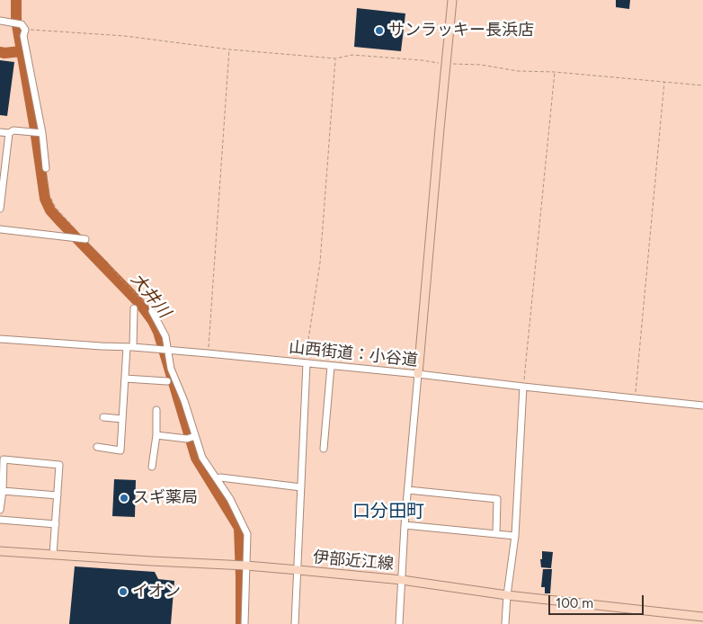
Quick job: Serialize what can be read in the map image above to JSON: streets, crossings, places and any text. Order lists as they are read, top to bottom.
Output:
{
  "streets": {
    "main road": ["伊部近江線"],
    "street": ["山西街道：小谷道"]
  },
  "districts": ["口分田町"],
  "water": ["大井川"],
  "places": ["サンラッキー長浜店", "スギ薬局", "イオン"],
  "scale_bar": "100 m"
}
